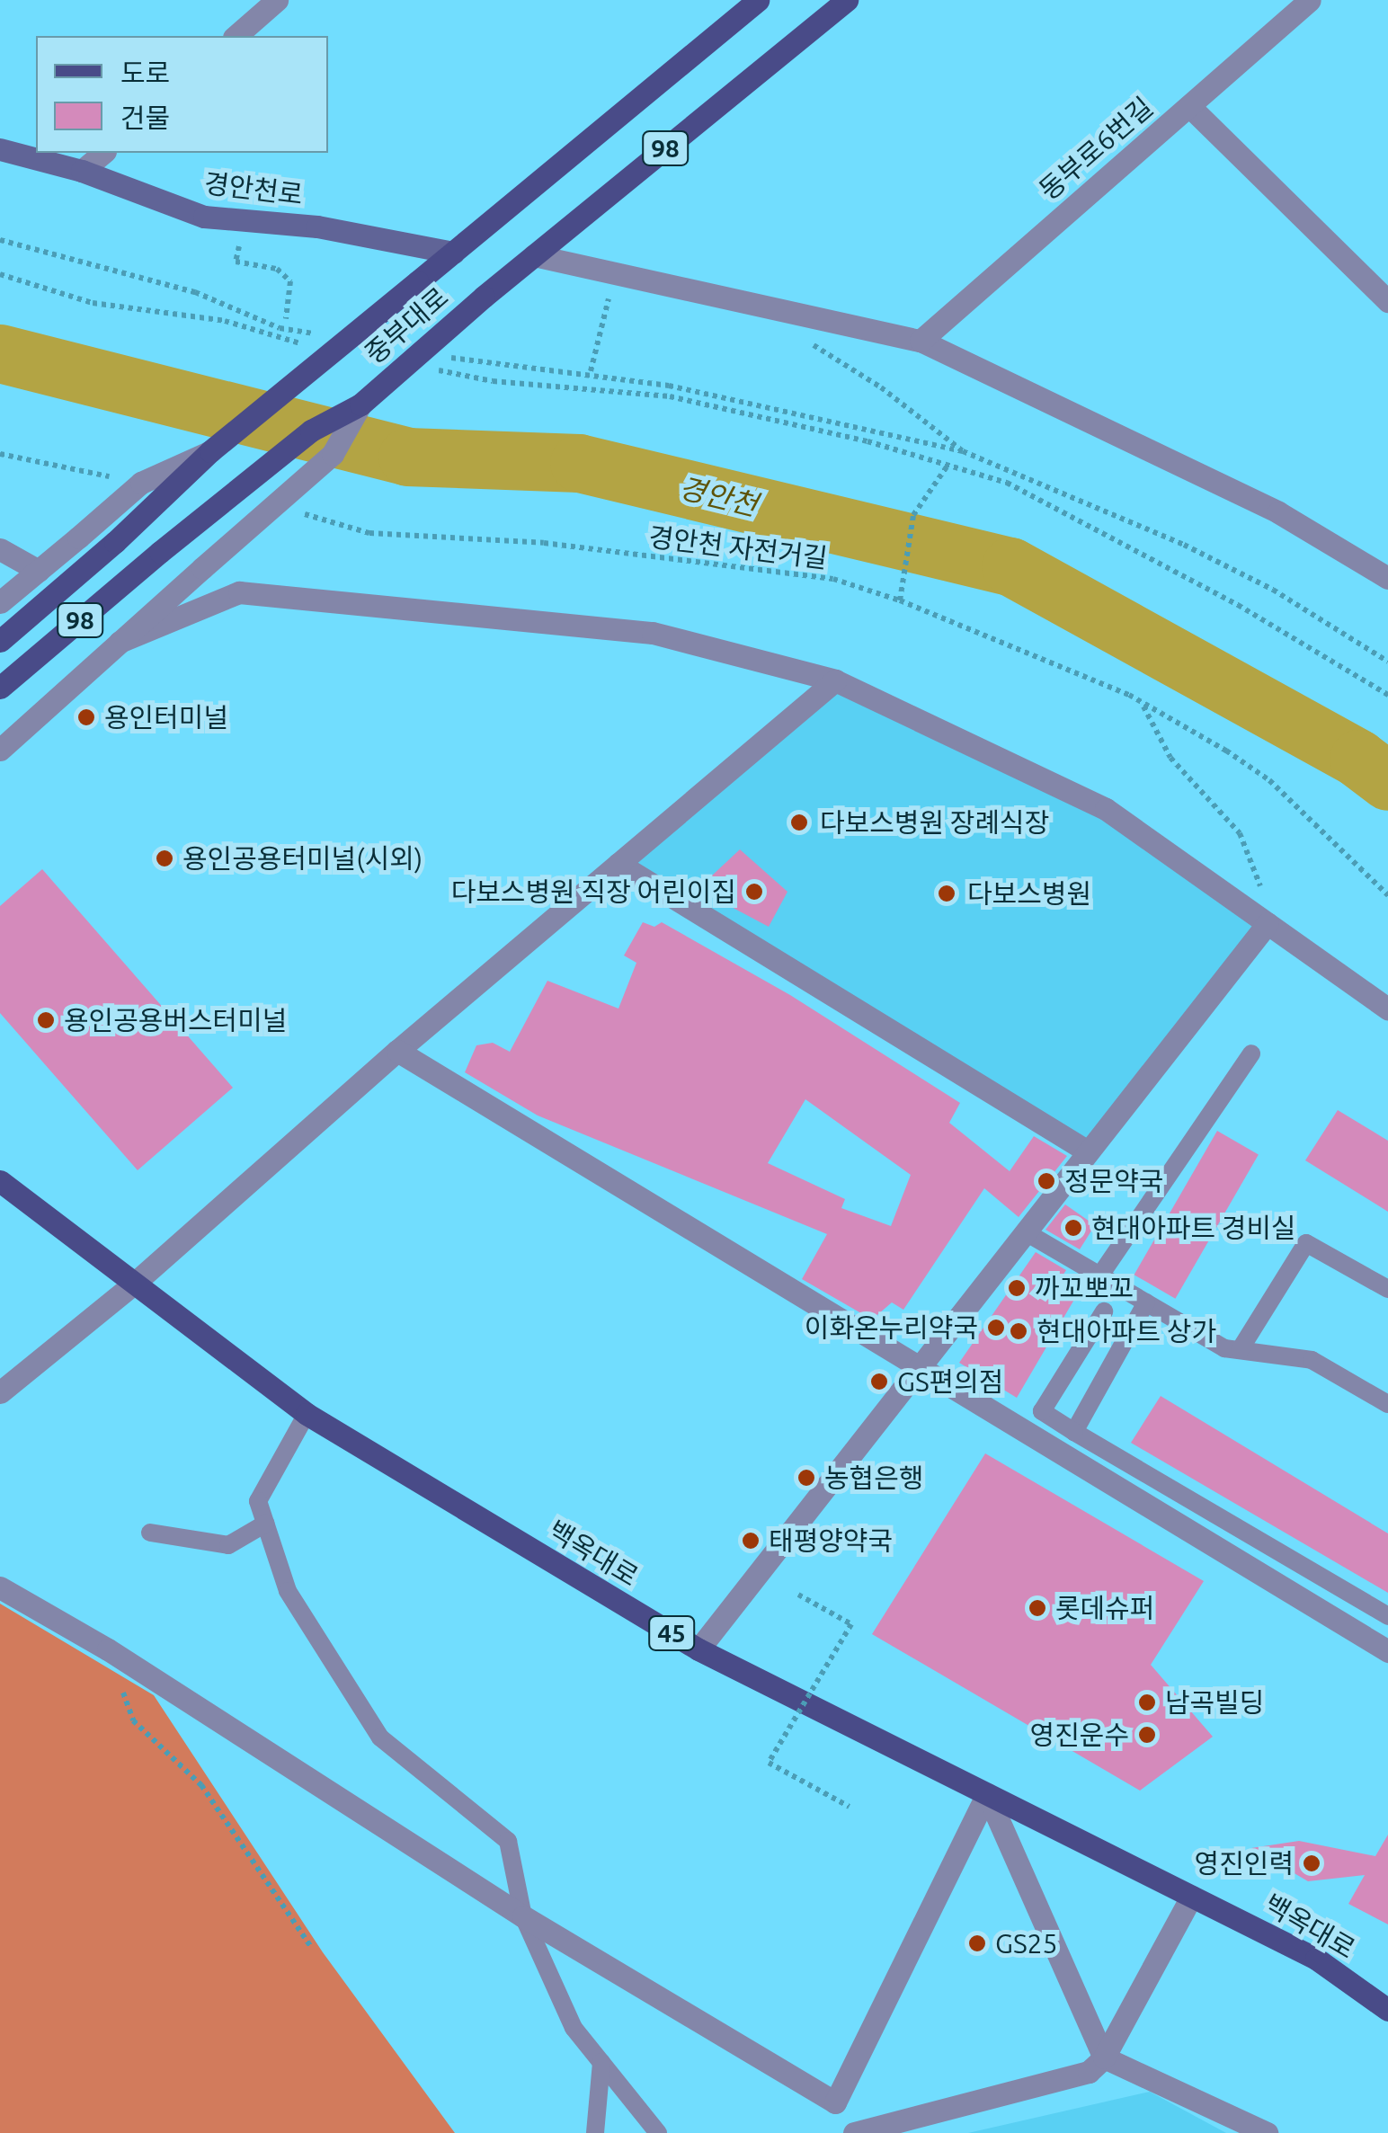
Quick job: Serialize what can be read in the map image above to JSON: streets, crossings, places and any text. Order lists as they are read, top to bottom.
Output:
{
  "streets": {
    "main road": [
      "98",
      "경안천로",
      "중부대로",
      "백옥대로",
      "45"
    ],
    "street": ["동부로6번길"],
    "path": ["경안천 자전거길"]
  },
  "crossings": [
    ["경안천로", "중부대로"]
  ],
  "water": ["경안천"],
  "places": [
    "용인터미널",
    "다보스병원 장례식장",
    "용인공용터미널(시외)",
    "다보스병원 직장 어린이집",
    "다보스병원",
    "용인공용버스터미널",
    "정문약국",
    "현대아파트 경비실",
    "까꼬뽀꼬",
    "이화온누리약국",
    "현대아파트 상가",
    "GS편의점",
    "농협은행",
    "태평양약국",
    "롯데슈퍼",
    "남곡빌딩",
    "영진운수",
    "영진인력",
    "GS25"
  ],
  "legend": ["도로", "건물"]
}
